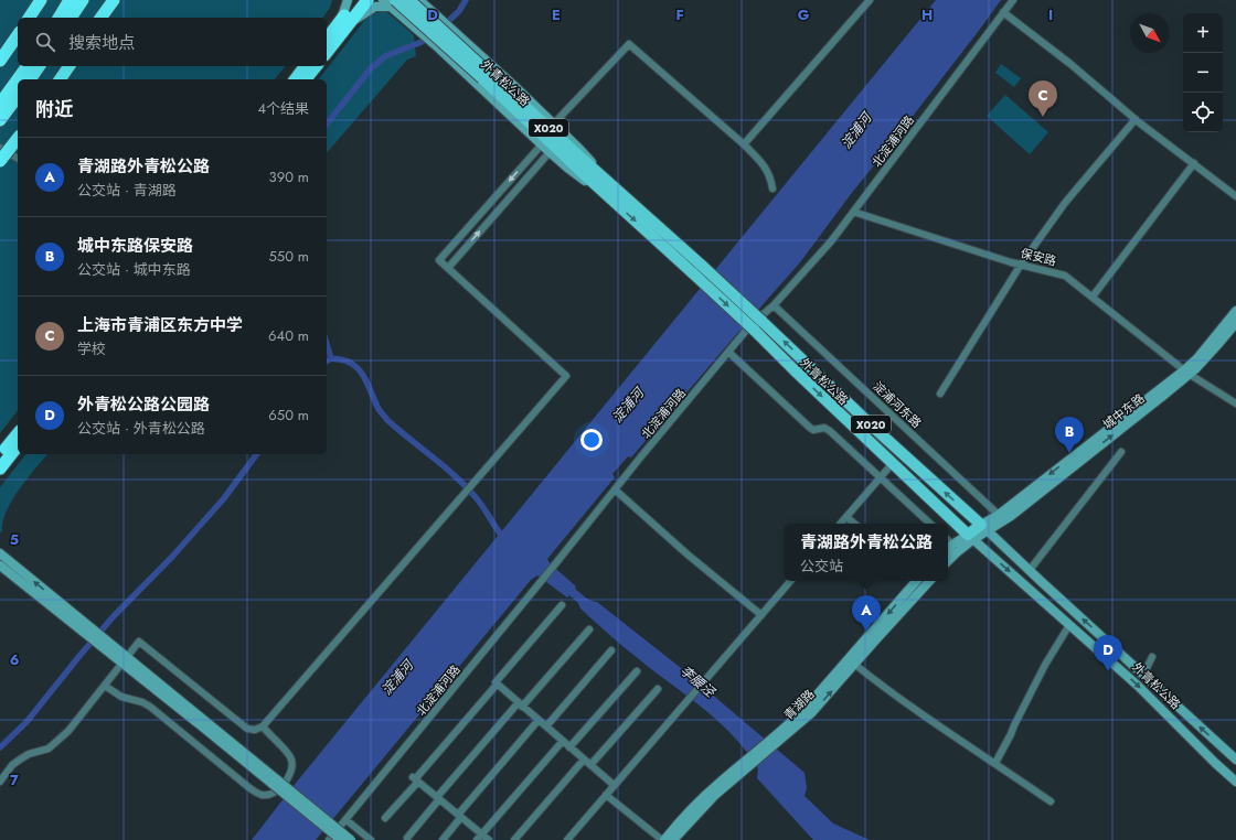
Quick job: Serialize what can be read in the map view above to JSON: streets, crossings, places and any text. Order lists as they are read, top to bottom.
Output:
{
  "streets": {
    "main road": [
      "外青松公路",
      "X020",
      "城中东路",
      "青湖路"
    ],
    "street": ["北淀浦河路", "保安路", "淀浦河东路"]
  },
  "crossings": [
    ["外青松公路", "城中东路"],
    ["北淀浦河路", "保安路"],
    ["北淀浦河路", "淀浦河东路"],
    ["保安路", "城中东路"],
    ["淀浦河东路", "城中东路"]
  ],
  "water": ["淀浦河", "李腰泾"],
  "north": "bottom right",
  "page": {
    "map_buttons": ["+", "−"],
    "search": "搜索地点",
    "heading": ["附近", "4个结果"],
    "pins": [
      "C",
      "B",
      "A",
      "D"
    ],
    "list": [
      {
        "mark": "A",
        "name": "青湖路外青松公路",
        "note": "公交站 · 青湖路",
        "value": "390 m"
      },
      {
        "mark": "B",
        "name": "城中东路保安路",
        "note": "公交站 · 城中东路",
        "value": "550 m"
      },
      {
        "mark": "C",
        "name": "上海市青浦区东方中学",
        "note": "学校",
        "value": "640 m"
      },
      {
        "mark": "D",
        "name": "外青松公路公园路",
        "note": "公交站 · 外青松公路",
        "value": "650 m"
      }
    ],
    "popup": ["青湖路外青松公路", "公交站"]
  },
  "grid": {
    "columns": [
      "D",
      "E",
      "F",
      "G",
      "H",
      "I"
    ],
    "rows": ["5", "6", "7"]
  }
}
